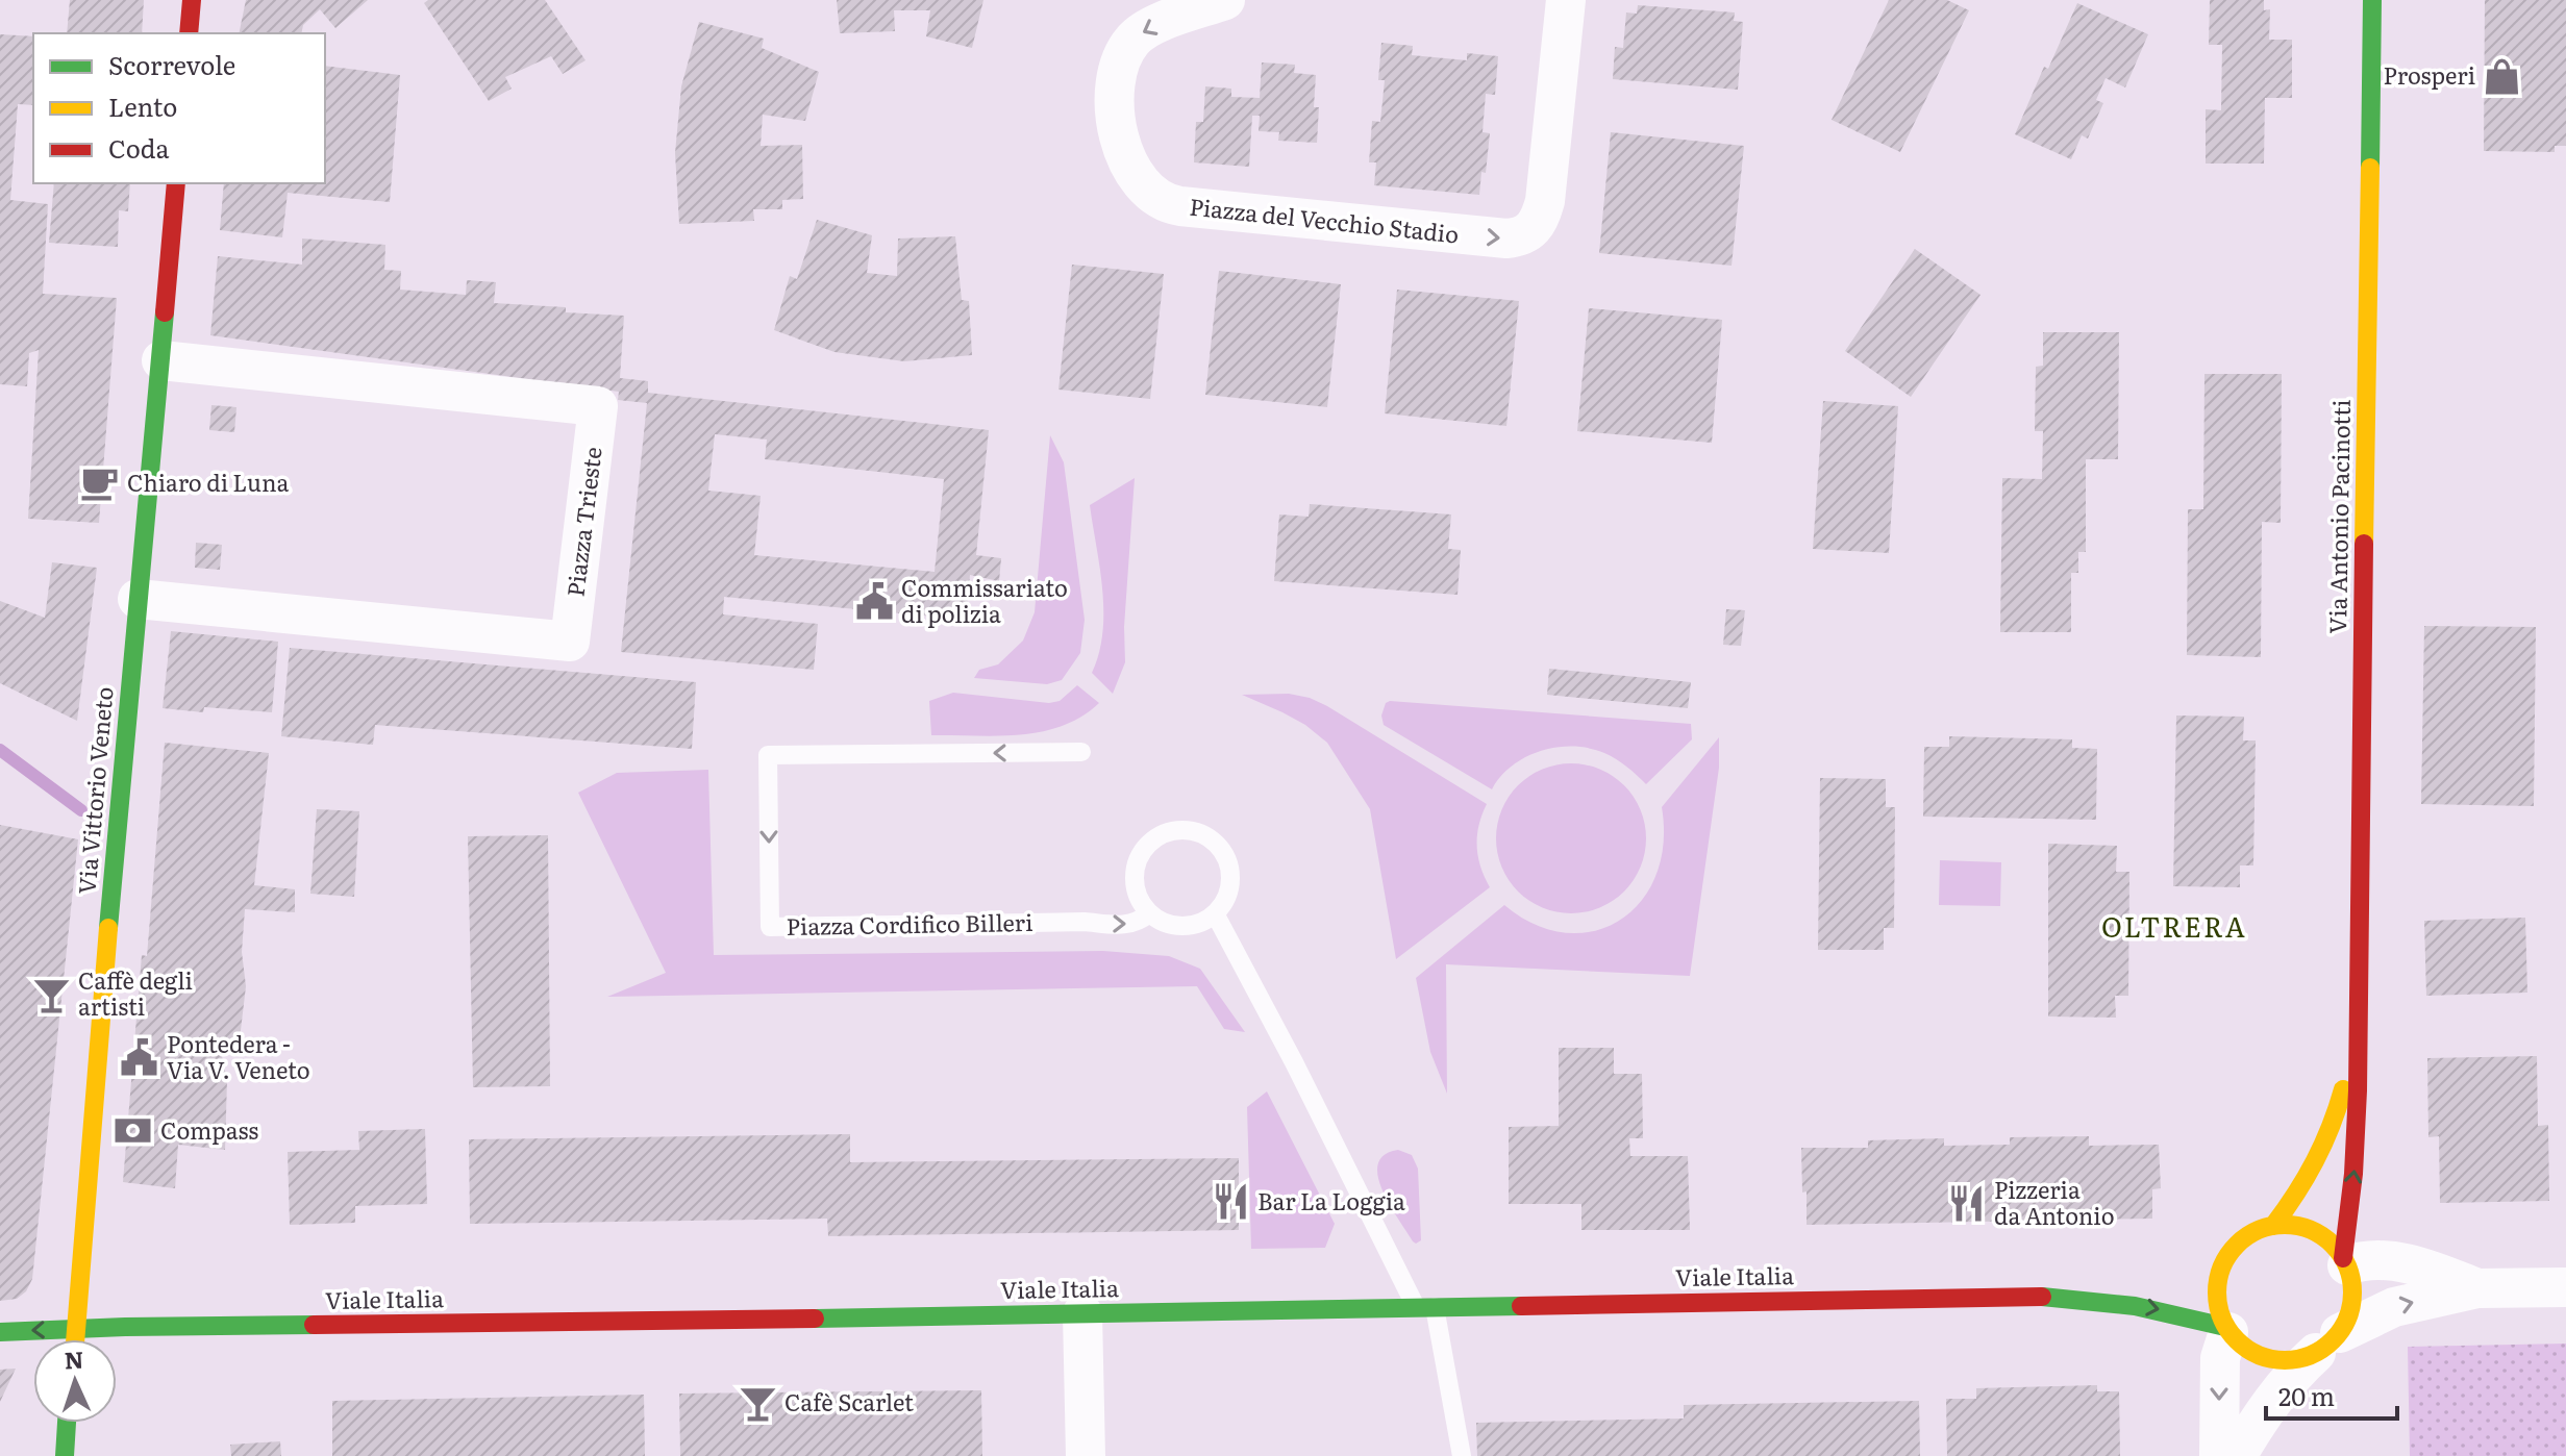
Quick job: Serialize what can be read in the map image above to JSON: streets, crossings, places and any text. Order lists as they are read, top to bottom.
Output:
{
  "streets": {
    "street": [
      "Piazza del Vecchio Stadio",
      "Via Antonio Pacinotti",
      "Piazza Trieste",
      "Via Vittorio Veneto",
      "Viale Italia"
    ],
    "lane": ["Piazza Cordifico Billeri"]
  },
  "crossings": [
    ["Via Antonio Pacinotti", "Viale Italia"],
    ["Piazza Trieste", "Via Vittorio Veneto"],
    ["Via Vittorio Veneto", "Viale Italia"]
  ],
  "districts": ["OLTRERA"],
  "places": {
    "shop": ["Prosperi"],
    "cafe": ["Chiaro di Luna"],
    "public building": ["Commissariato di polizia", "Pontedera - Via V. Veneto"],
    "bar": ["Caffè degli artisti", "Cafè Scarlet"],
    "bank": ["Compass"],
    "restaurant": ["Bar La Loggia", "Pizzeria da Antonio"]
  },
  "legend": ["Scorrevole", "Lento", "Coda"],
  "scale_bar": "20 m",
  "north": "top"
}
